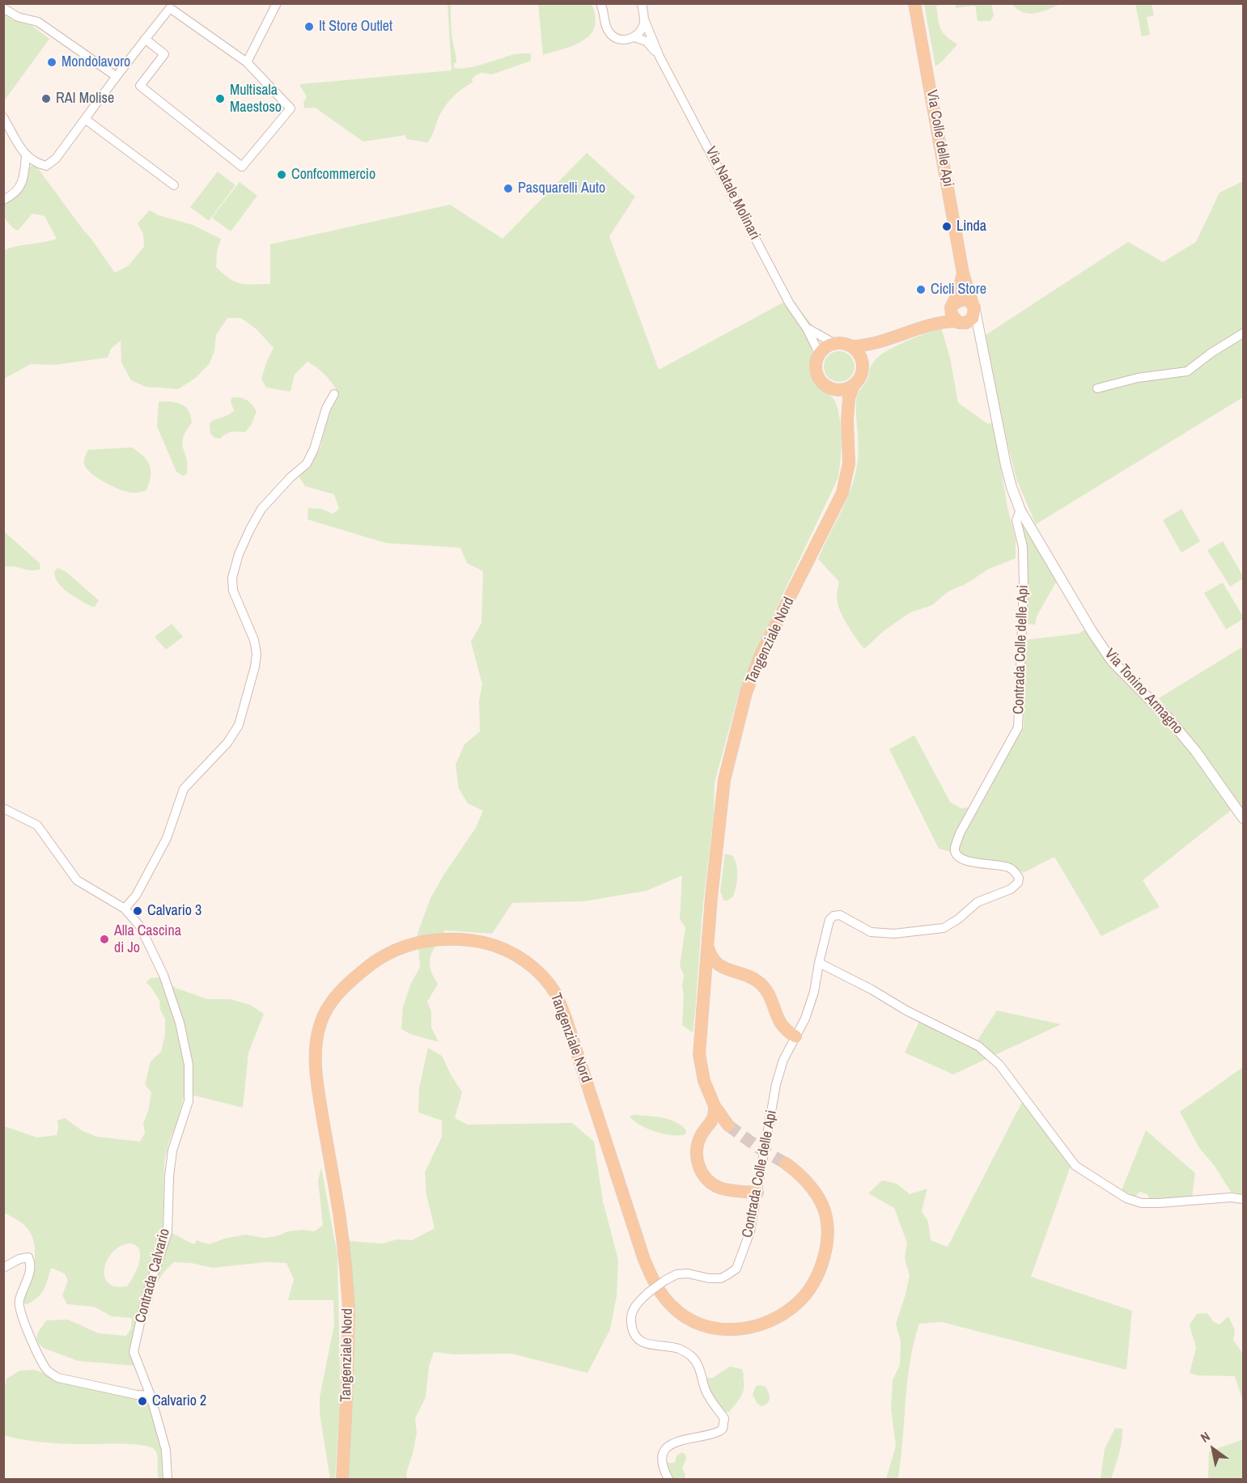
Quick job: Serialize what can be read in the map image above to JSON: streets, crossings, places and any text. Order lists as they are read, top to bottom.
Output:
{
  "streets": {
    "main road": ["Via Colle delle Api", "Tangenziale Nord"],
    "street": [
      "Via Natale Molinari",
      "Contrada Colle delle Api",
      "Via Tonino Armagno",
      "Contrada Calvario"
    ]
  },
  "crossings": [
    ["Via Colle delle Api", "Contrada Colle delle Api"],
    ["Via Colle delle Api", "Via Tonino Armagno"],
    ["Via Natale Molinari", "Tangenziale Nord"],
    ["Contrada Colle delle Api", "Via Tonino Armagno"]
  ],
  "places": [
    "It Store Outlet",
    "Mondolavoro",
    "RAI Molise",
    "Multisala Maestoso",
    "Confcommercio",
    "Pasquarelli Auto",
    "Linda",
    "Cicli Store",
    "Calvario 3",
    "Alla Cascina di Jo",
    "Calvario 2"
  ],
  "north": "top left"
}
